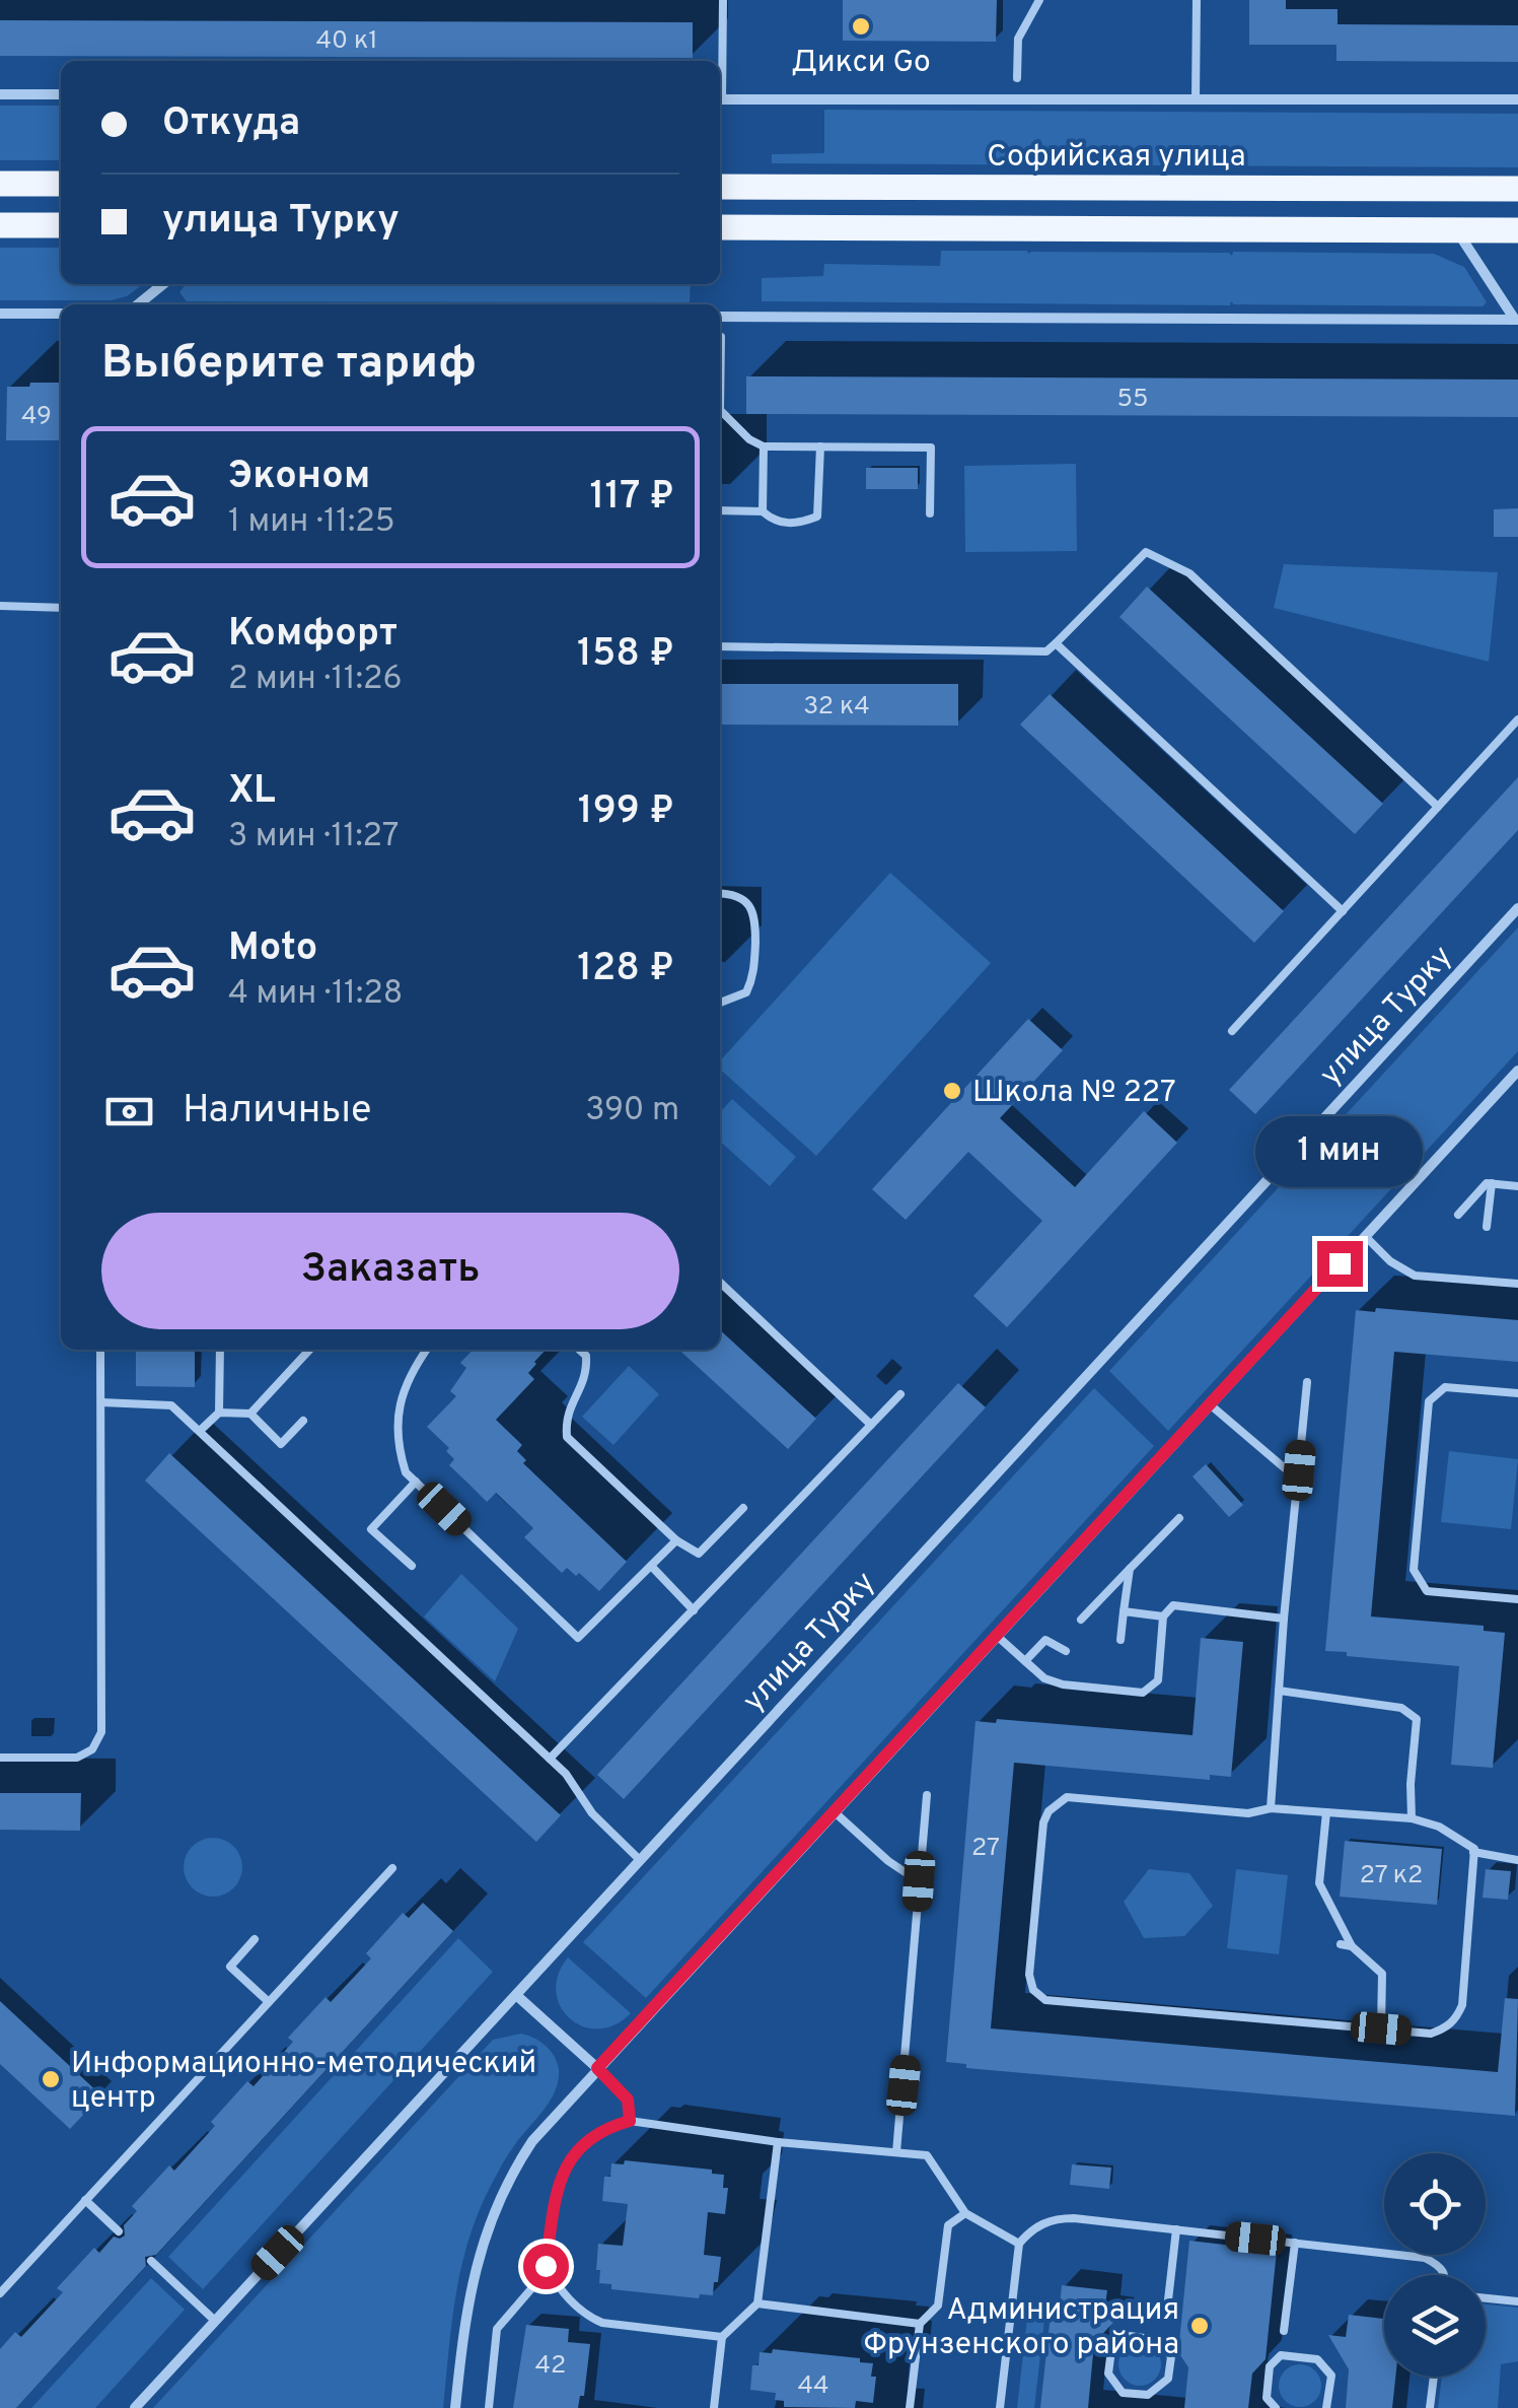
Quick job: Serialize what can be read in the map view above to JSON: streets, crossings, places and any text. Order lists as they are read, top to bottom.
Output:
{
  "streets": {
    "main road": ["Софийская улица"],
    "street": ["улица Турку"]
  },
  "places": [
    "Дикси Go",
    "Школа № 227",
    "Информационно-методический центр",
    "Администрация Фрунзенского района"
  ],
  "house_numbers": [
    "40 к1",
    "55",
    "49",
    "32 к4",
    "27",
    "27 к2",
    "42",
    "44"
  ],
  "page": {
    "banner": ["Откуда", "улица Турку"],
    "heading": "Выберите тариф",
    "list": [
      {
        "name": "Эконом",
        "note": "1 мин · 11:25",
        "value": "117 ₽"
      },
      {
        "name": "Комфорт",
        "note": "2 мин · 11:26",
        "value": "158 ₽"
      },
      {
        "name": "XL",
        "note": "3 мин · 11:27",
        "value": "199 ₽"
      },
      {
        "name": "Moto",
        "note": "4 мин · 11:28",
        "value": "128 ₽"
      }
    ],
    "pay": ["Наличные", "390 m"],
    "bubble": "1 мин",
    "buttons": "Заказать"
  }
}
